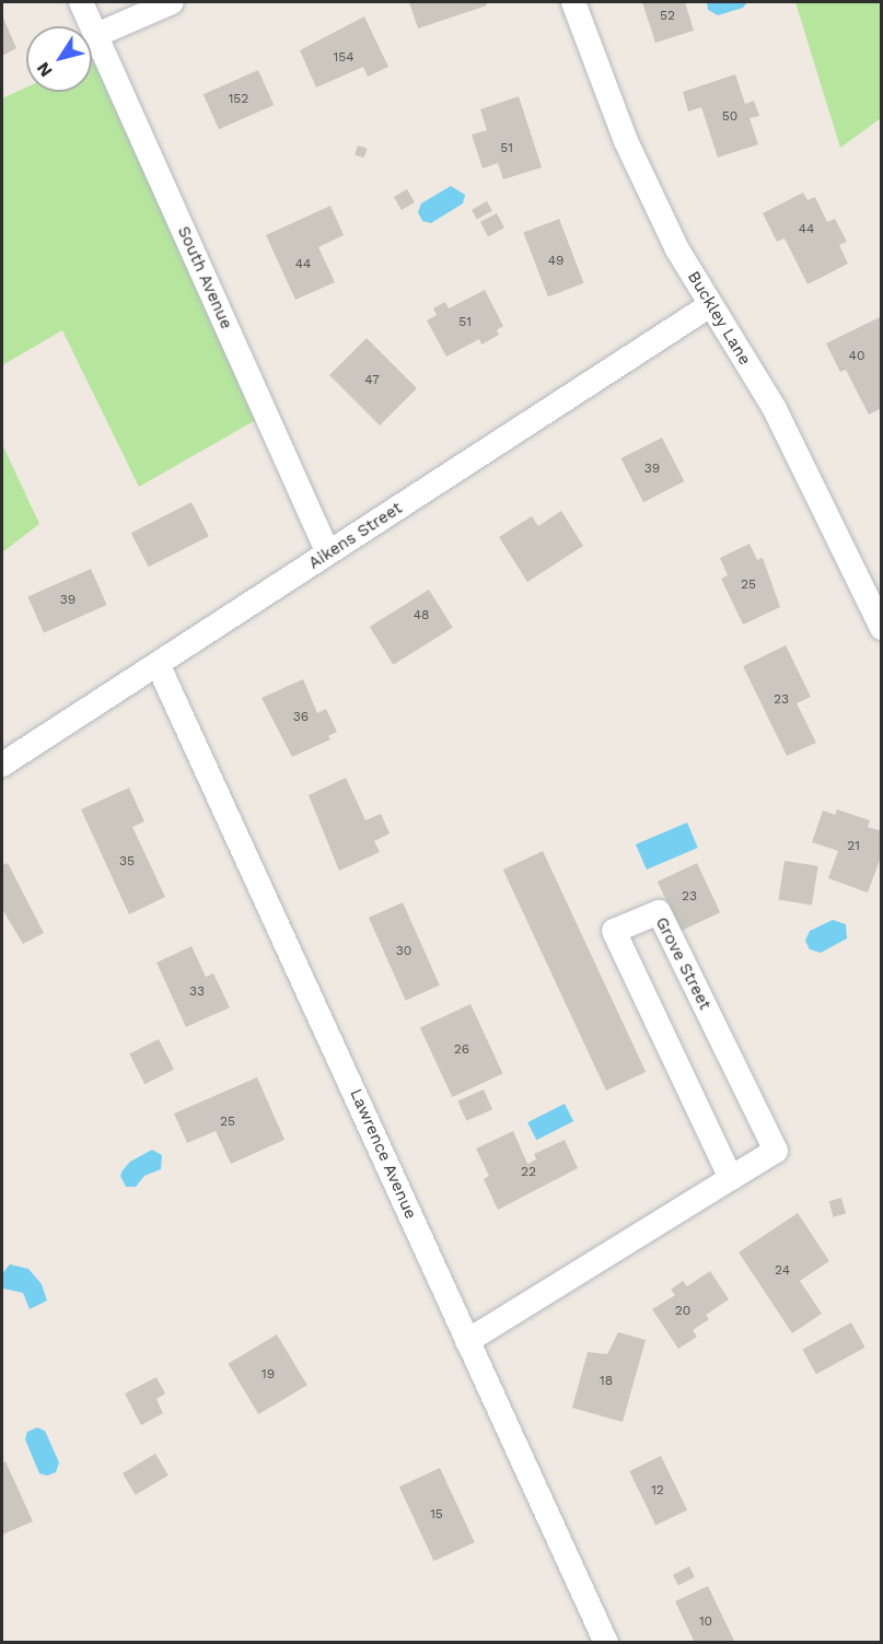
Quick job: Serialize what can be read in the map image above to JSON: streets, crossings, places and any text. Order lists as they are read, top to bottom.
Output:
{
  "streets": {
    "street": [
      "South Avenue",
      "Buckley Lane",
      "Aikens Street",
      "Grove Street",
      "Lawrence Avenue"
    ]
  },
  "crossings": [
    ["South Avenue", "Aikens Street"],
    ["Buckley Lane", "Aikens Street"],
    ["Aikens Street", "Lawrence Avenue"],
    ["Grove Street", "Lawrence Avenue"]
  ],
  "house_numbers": [
    "52",
    "154",
    "152",
    "50",
    "51",
    "44",
    "49",
    "44",
    "51",
    "40",
    "47",
    "39",
    "25",
    "39",
    "48",
    "23",
    "36",
    "21",
    "35",
    "23",
    "30",
    "33",
    "26",
    "25",
    "22",
    "24",
    "20",
    "19",
    "18",
    "12",
    "15",
    "10"
  ],
  "north": "bottom left"
}
